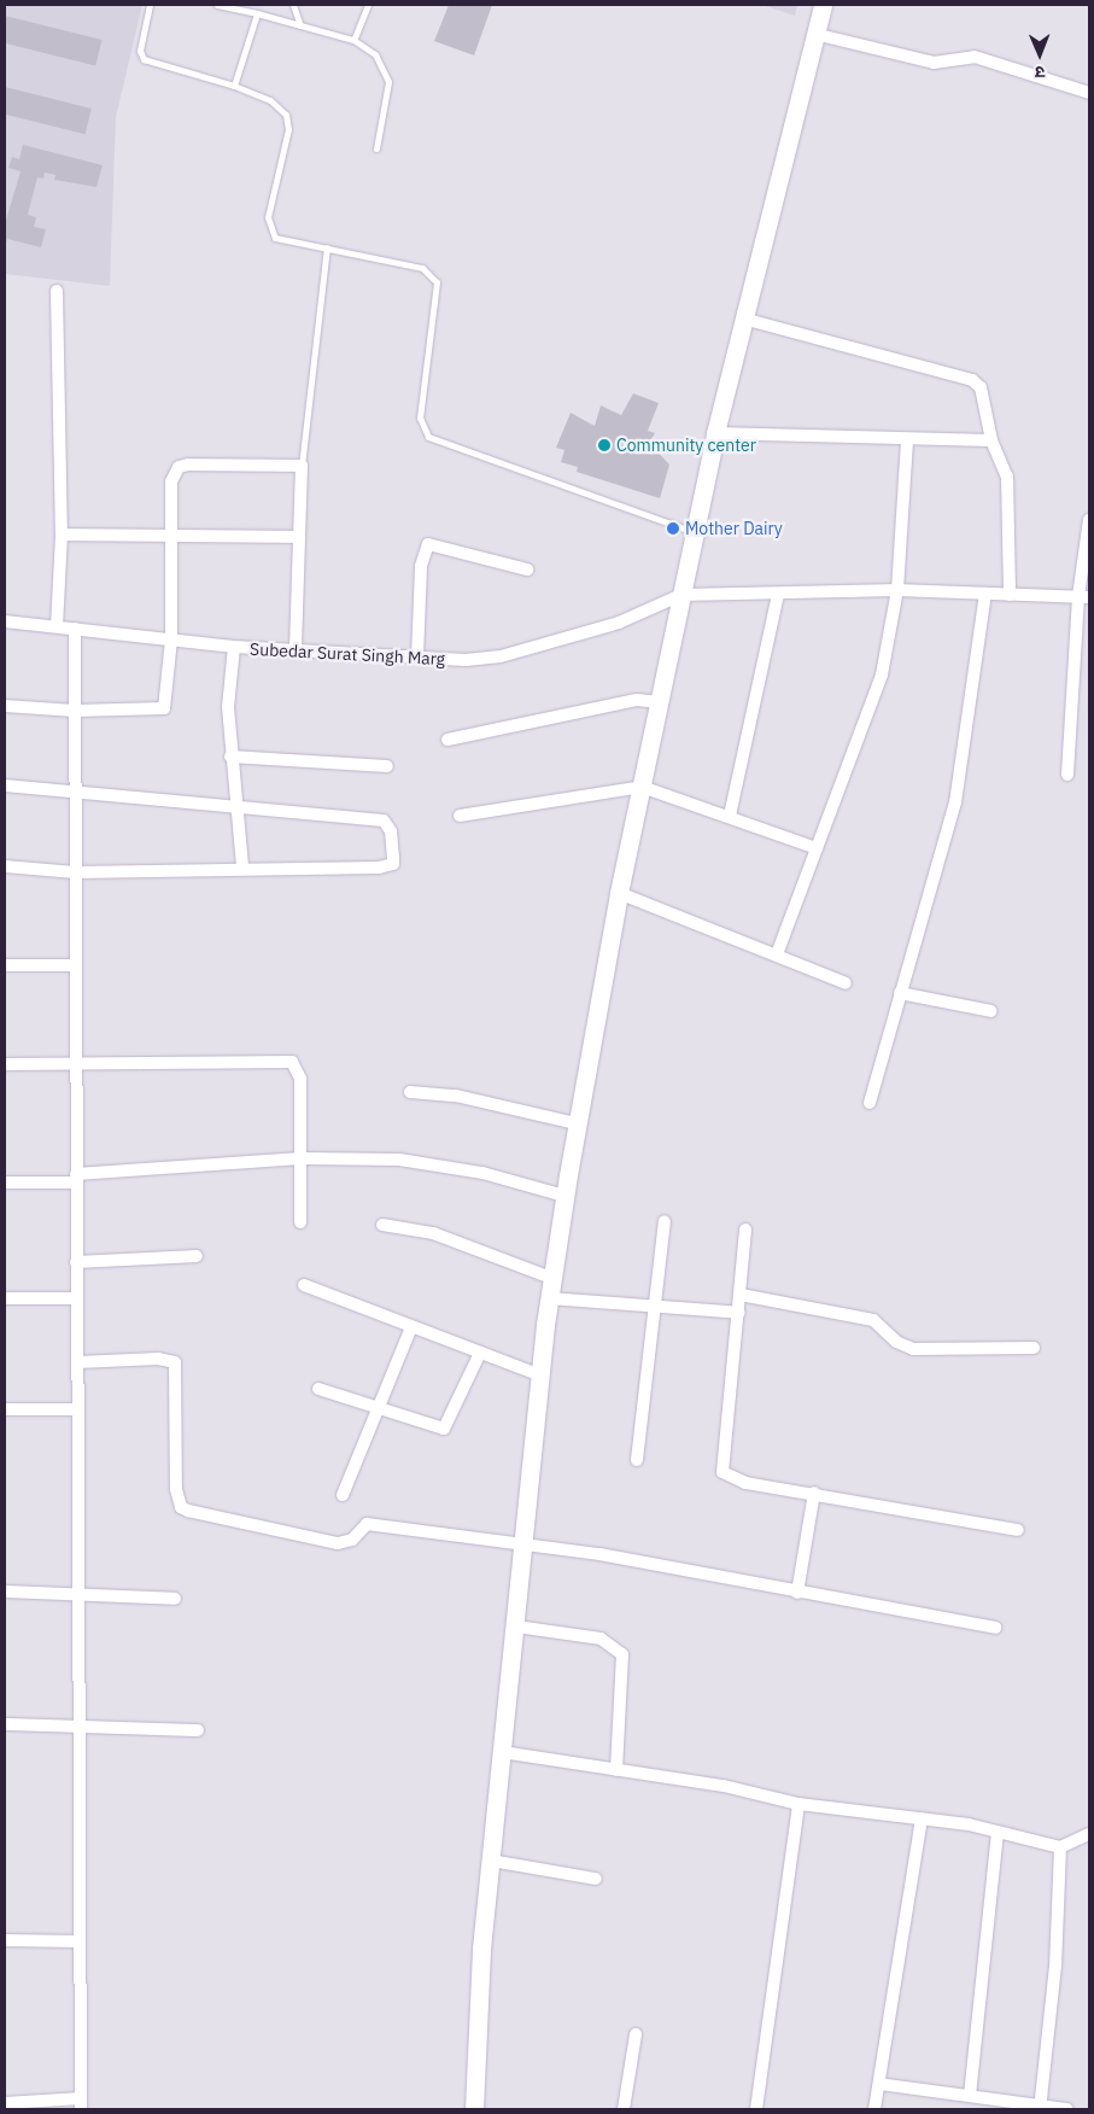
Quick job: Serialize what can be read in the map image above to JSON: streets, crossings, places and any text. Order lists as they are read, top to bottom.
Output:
{
  "streets": {
    "street": ["Subedar Surat Singh Marg"]
  },
  "places": ["Community center", "Mother Dairy"],
  "north": "bottom"
}
